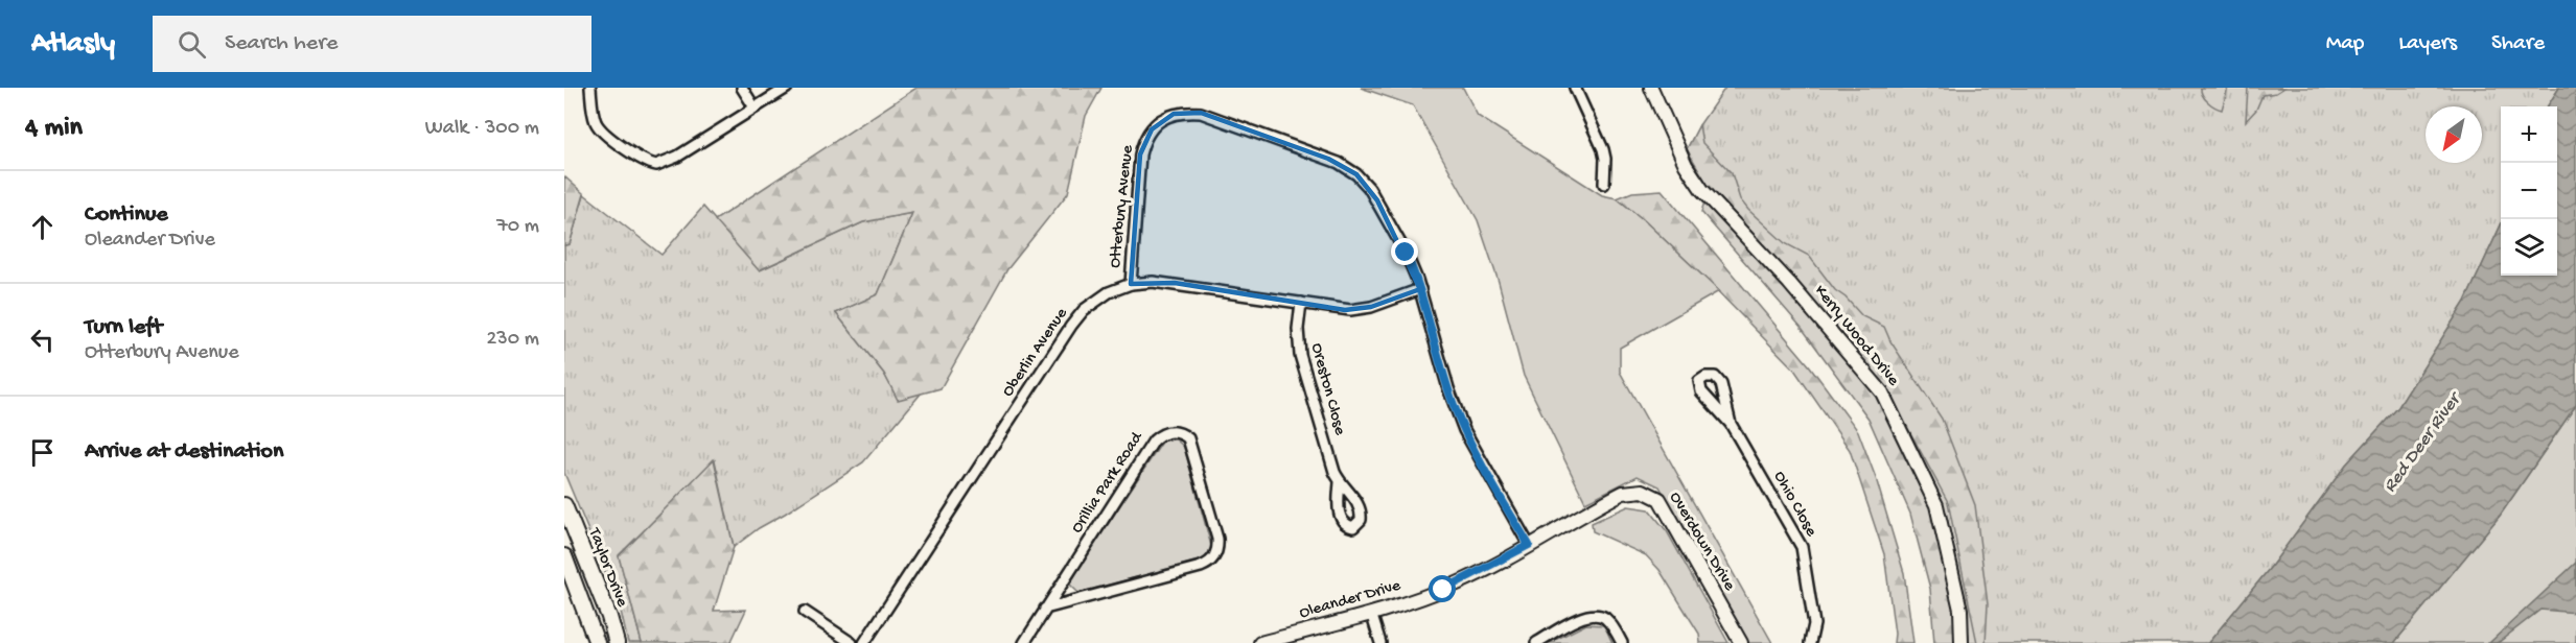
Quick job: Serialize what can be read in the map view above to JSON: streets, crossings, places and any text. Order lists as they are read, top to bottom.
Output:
{
  "streets": {
    "main road": ["Taylor Drive"],
    "street": [
      "Otterbury Avenue",
      "Kerry Wood Drive",
      "Oberlin Avenue",
      "Oreston Close",
      "Orillia Park Road",
      "Ohio Close",
      "Overdown Drive",
      "Oleander Drive"
    ]
  },
  "crossings": [
    ["Otterbury Avenue", "Oberlin Avenue"],
    ["Otterbury Avenue", "Oleander Drive"],
    ["Oberlin Avenue", "Oreston Close"],
    ["Overdown Drive", "Oleander Drive"]
  ],
  "water": ["Red Deer River"],
  "north": "bottom left",
  "page": {
    "header": "Atlasly",
    "search": "Search here",
    "nav": ["Map", "Layers", "Share"],
    "heading": ["4 min", "Walk · 300 m"],
    "map_buttons": ["+", "−"],
    "list": [
      ["Continue", "Oleander Drive", "70 m"],
      ["Turn left", "Otterbury Avenue", "230 m"],
      "Arrive at destination"
    ]
  }
}
